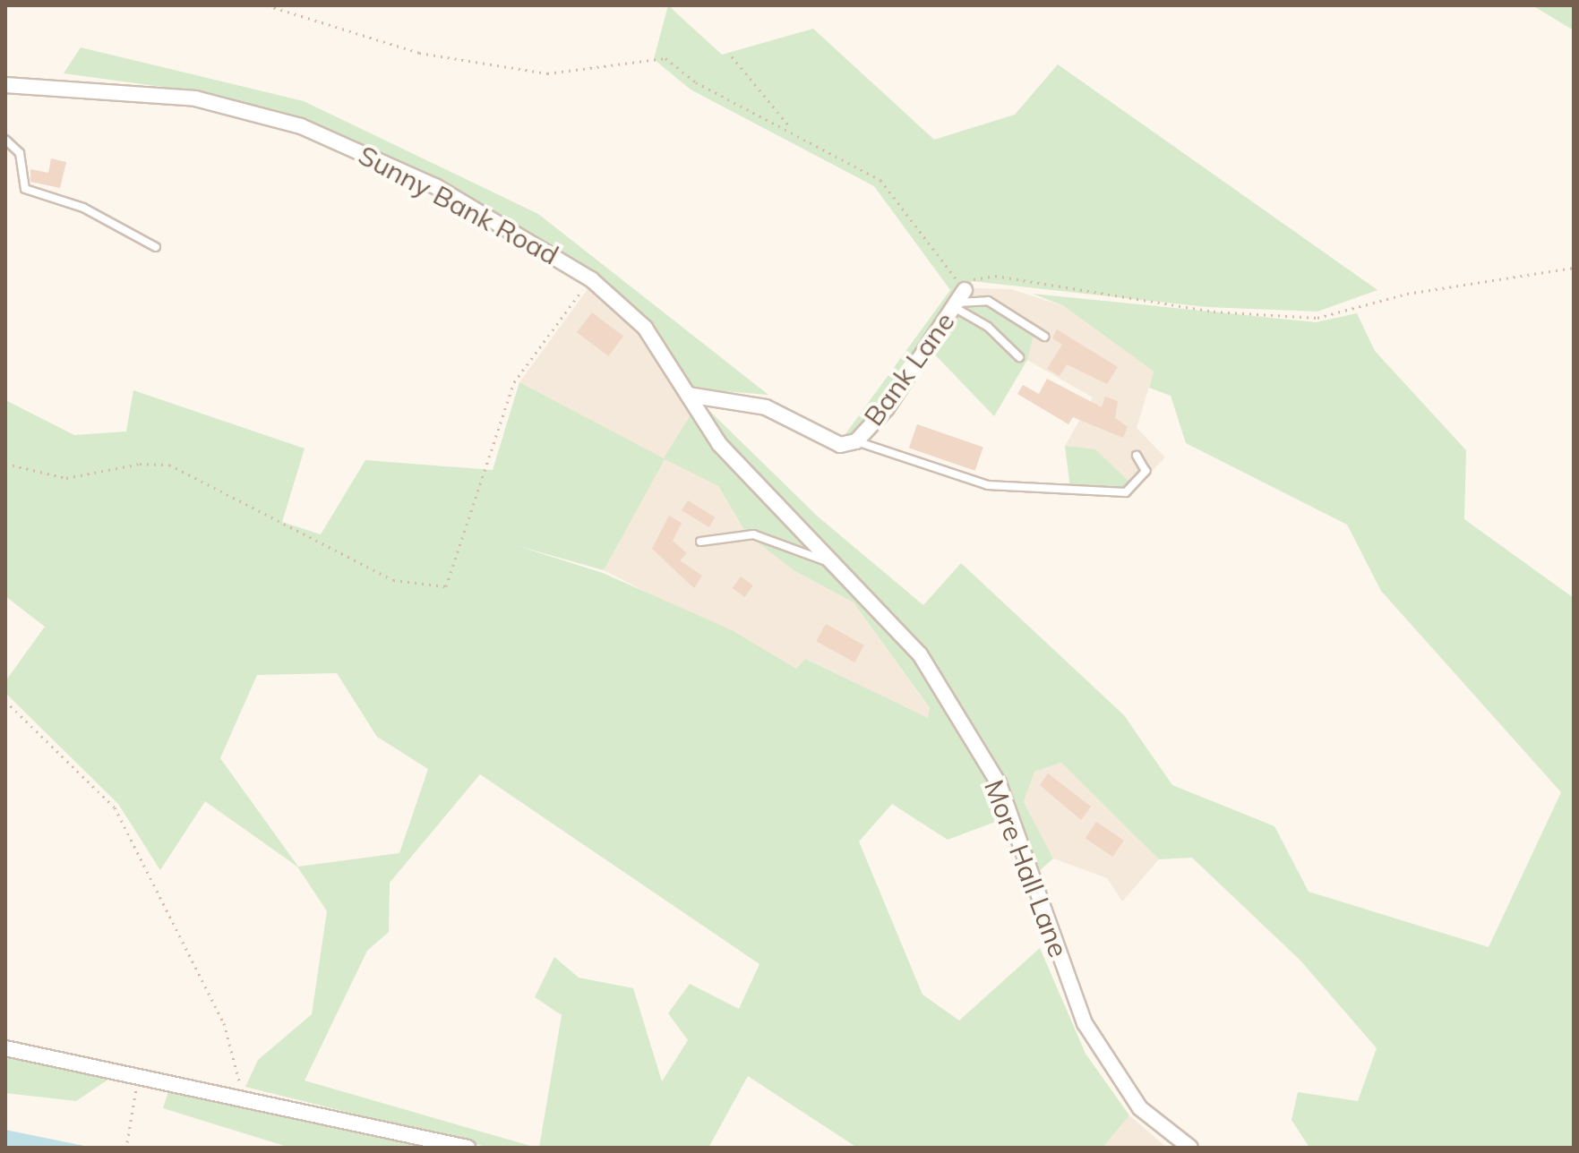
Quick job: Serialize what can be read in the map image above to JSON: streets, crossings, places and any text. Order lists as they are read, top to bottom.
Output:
{
  "streets": {
    "street": ["Sunny Bank Road", "Bank Lane", "More Hall Lane"]
  },
  "crossings": [
    ["Sunny Bank Road", "Bank Lane"],
    ["Sunny Bank Road", "More Hall Lane"],
    ["Bank Lane", "More Hall Lane"]
  ]
}
